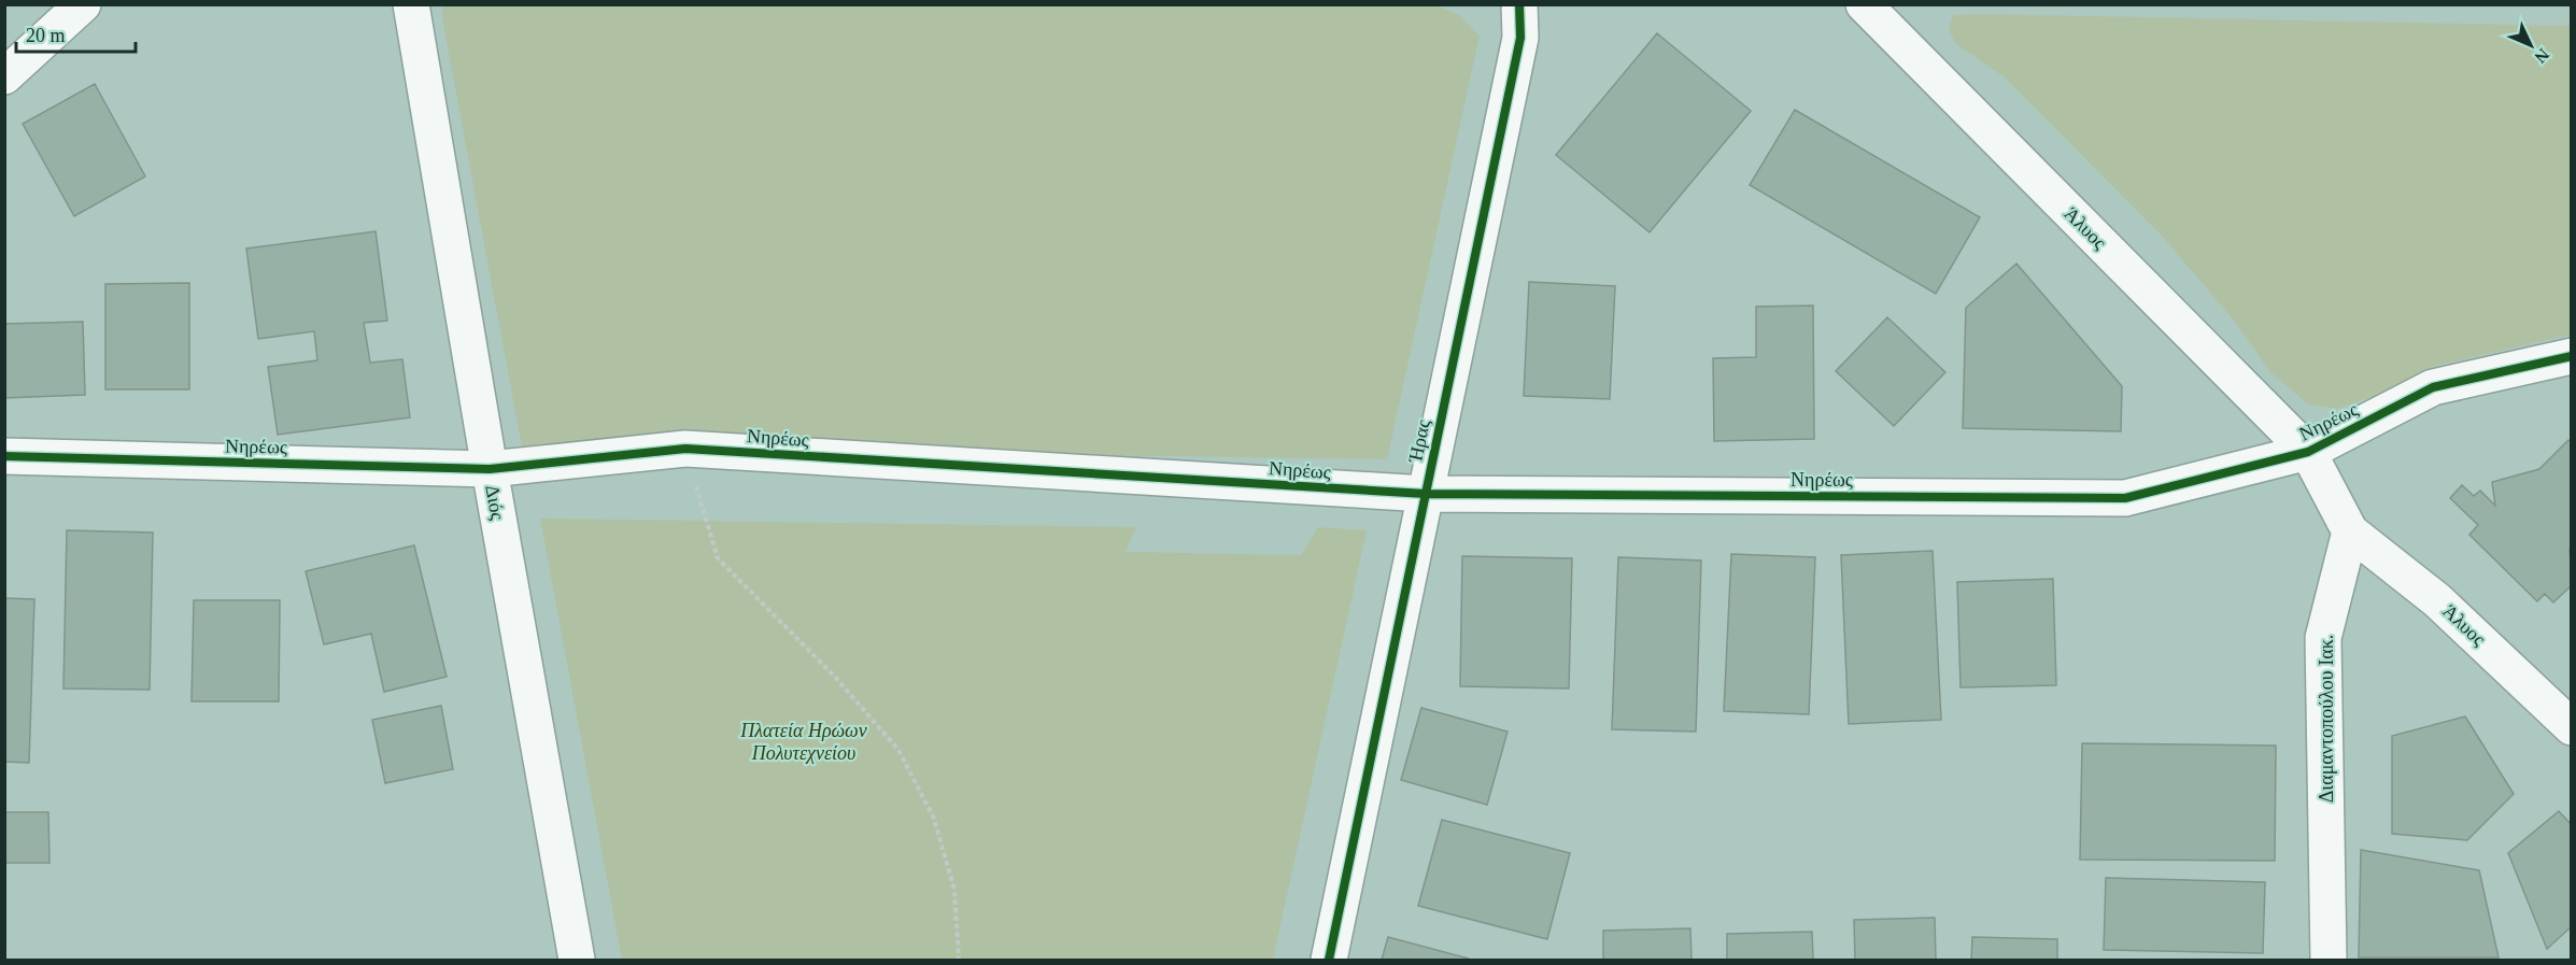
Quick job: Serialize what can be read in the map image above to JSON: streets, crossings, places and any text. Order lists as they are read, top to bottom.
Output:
{
  "streets": {
    "street": [
      "Άλυος",
      "Νηρέως",
      "Ήρας",
      "Διός",
      "Διαμαντοπούλου Ιακ."
    ]
  },
  "crossings": [
    ["Άλυος", "Νηρέως"],
    ["Άλυος", "Διαμαντοπούλου Ιακ."],
    ["Νηρέως", "Ήρας"],
    ["Νηρέως", "Διός"]
  ],
  "parks": ["Πλατεία Ηρώων Πολυτεχνείου"],
  "scale_bar": "20 m",
  "north": "bottom right"
}
